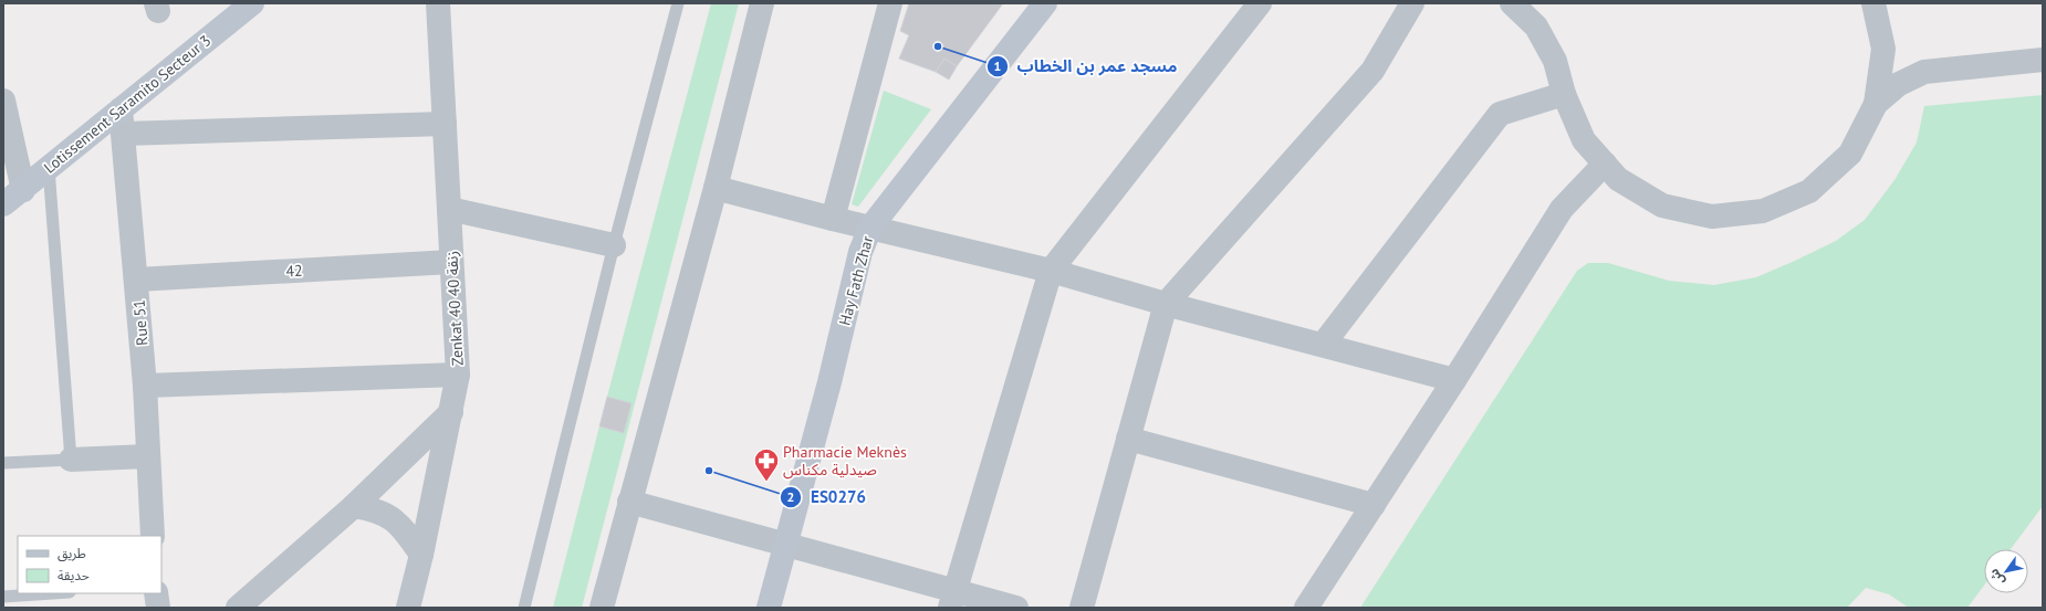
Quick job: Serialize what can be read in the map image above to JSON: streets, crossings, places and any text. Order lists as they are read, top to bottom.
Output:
{
  "streets": {
    "street": [
      "Lotissement Saramito Secteur 3",
      "42",
      "Hay Fath Zhar",
      "Zenkat 40 زنقة 40",
      "Rue 51"
    ]
  },
  "crossings": [
    ["Lotissement Saramito Secteur 3", "Rue 51"],
    ["42", "Zenkat 40 زنقة 40"],
    ["42", "Rue 51"]
  ],
  "places": {
    "other": ["مسجد عمر بن الخطاب", "ES0276"],
    "pharmacy": ["Pharmacie Meknès صيدلية مكناس"]
  },
  "legend": ["طريق", "حديقة"],
  "north": "bottom left"
}
